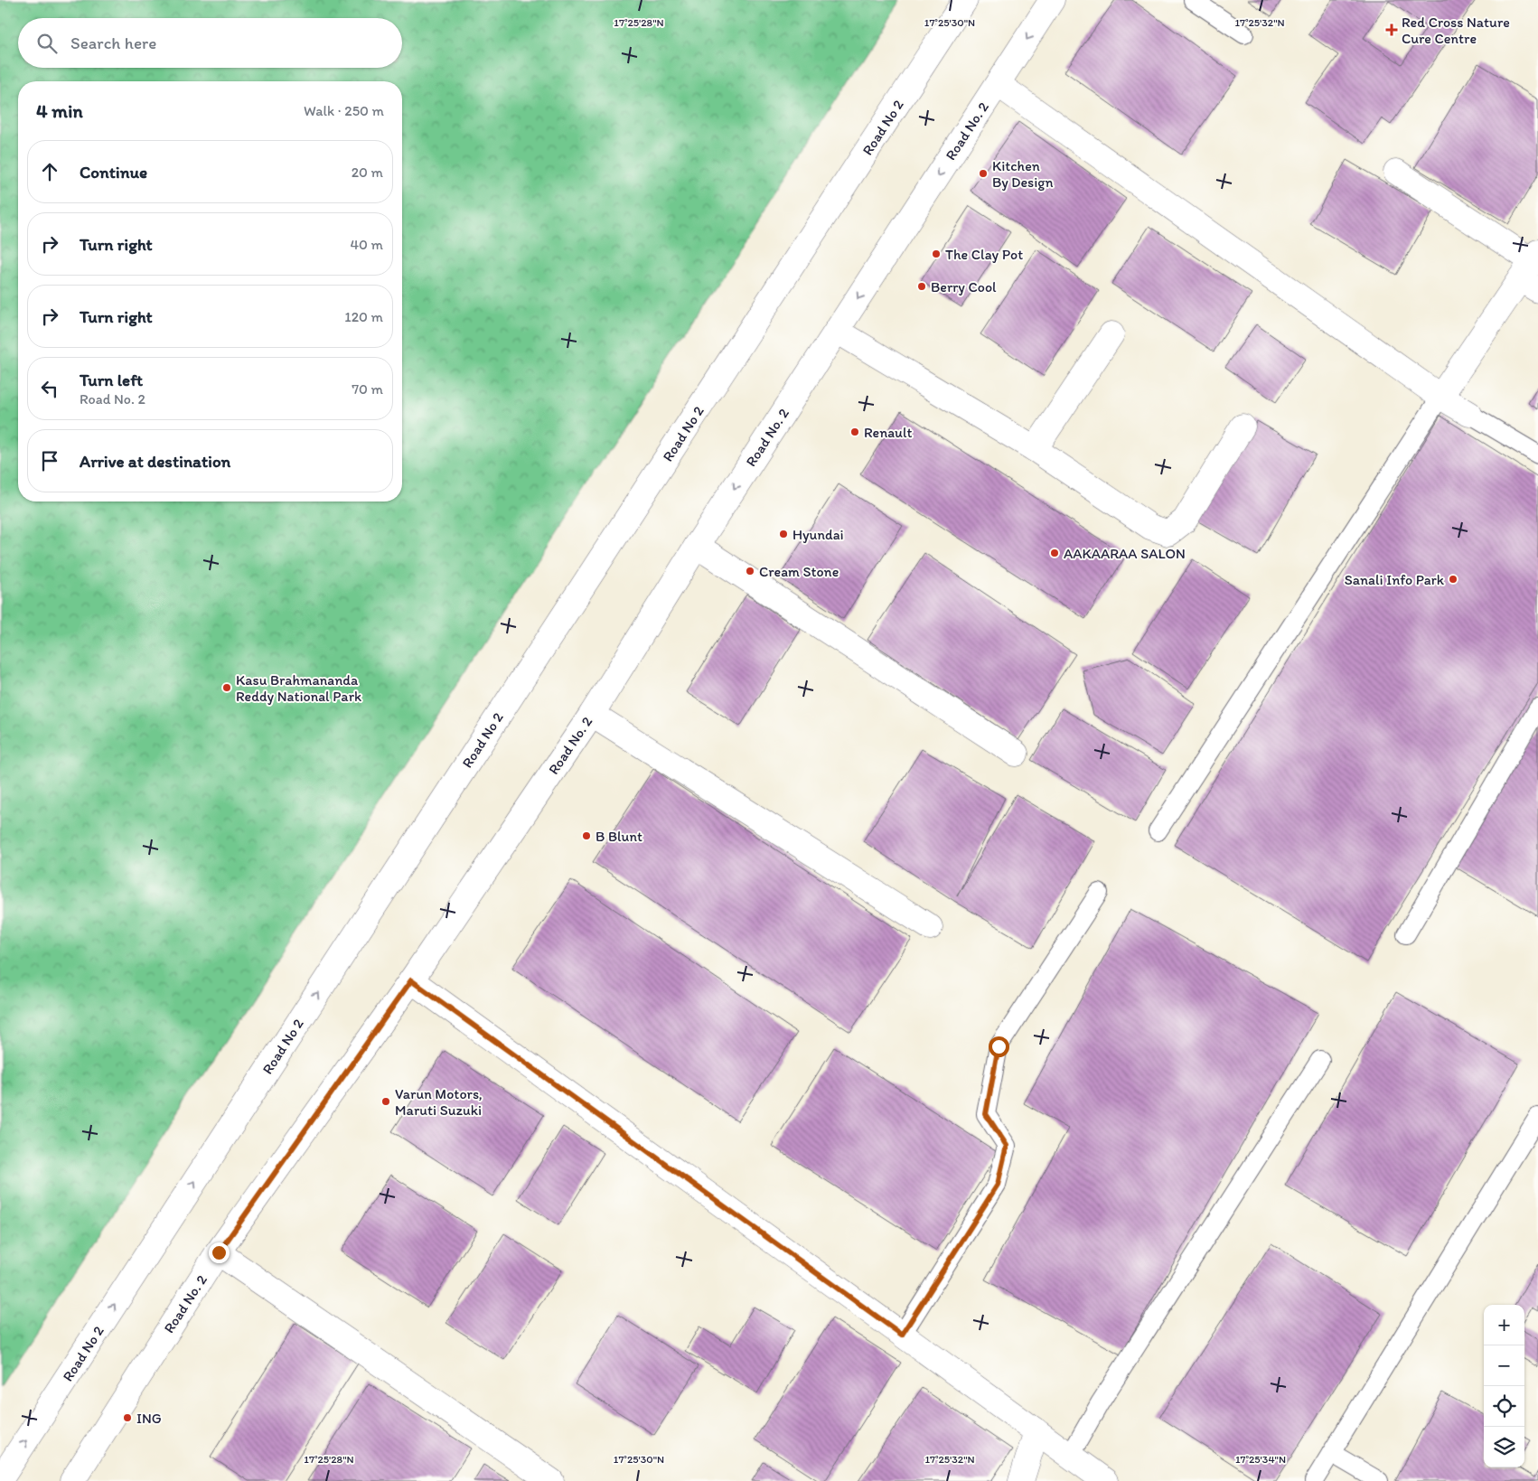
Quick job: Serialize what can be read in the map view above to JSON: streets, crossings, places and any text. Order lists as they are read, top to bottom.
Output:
{
  "streets": {
    "main road": ["Road No 2", "Road No. 2"]
  },
  "one_way": ["Road No 2", "Road No. 2"],
  "places": {
    "health": ["Red Cross Nature Cure Centre"],
    "other": [
      "Kitchen By Design",
      "The Clay Pot",
      "Berry Cool",
      "Renault",
      "Hyundai",
      "AAKAARAA SALON",
      "Cream Stone",
      "Sanali Info Park",
      "Kasu Brahmananda Reddy National Park",
      "B Blunt",
      "Varun Motors, Maruti Suzuki",
      "ING"
    ]
  },
  "page": {
    "search": "Search here",
    "heading": ["4 min", "Walk · 250 m"],
    "list": [
      ["Continue", "20 m"],
      ["Turn right", "40 m"],
      ["Turn right", "120 m"],
      ["Turn left", "Road No. 2", "70 m"],
      "Arrive at destination"
    ],
    "map_buttons": ["+", "−"]
  },
  "coordinates": [
    "17°25'28\"N",
    "17°25'30\"N",
    "17°25'32\"N",
    "17°25'34\"N"
  ]
}
